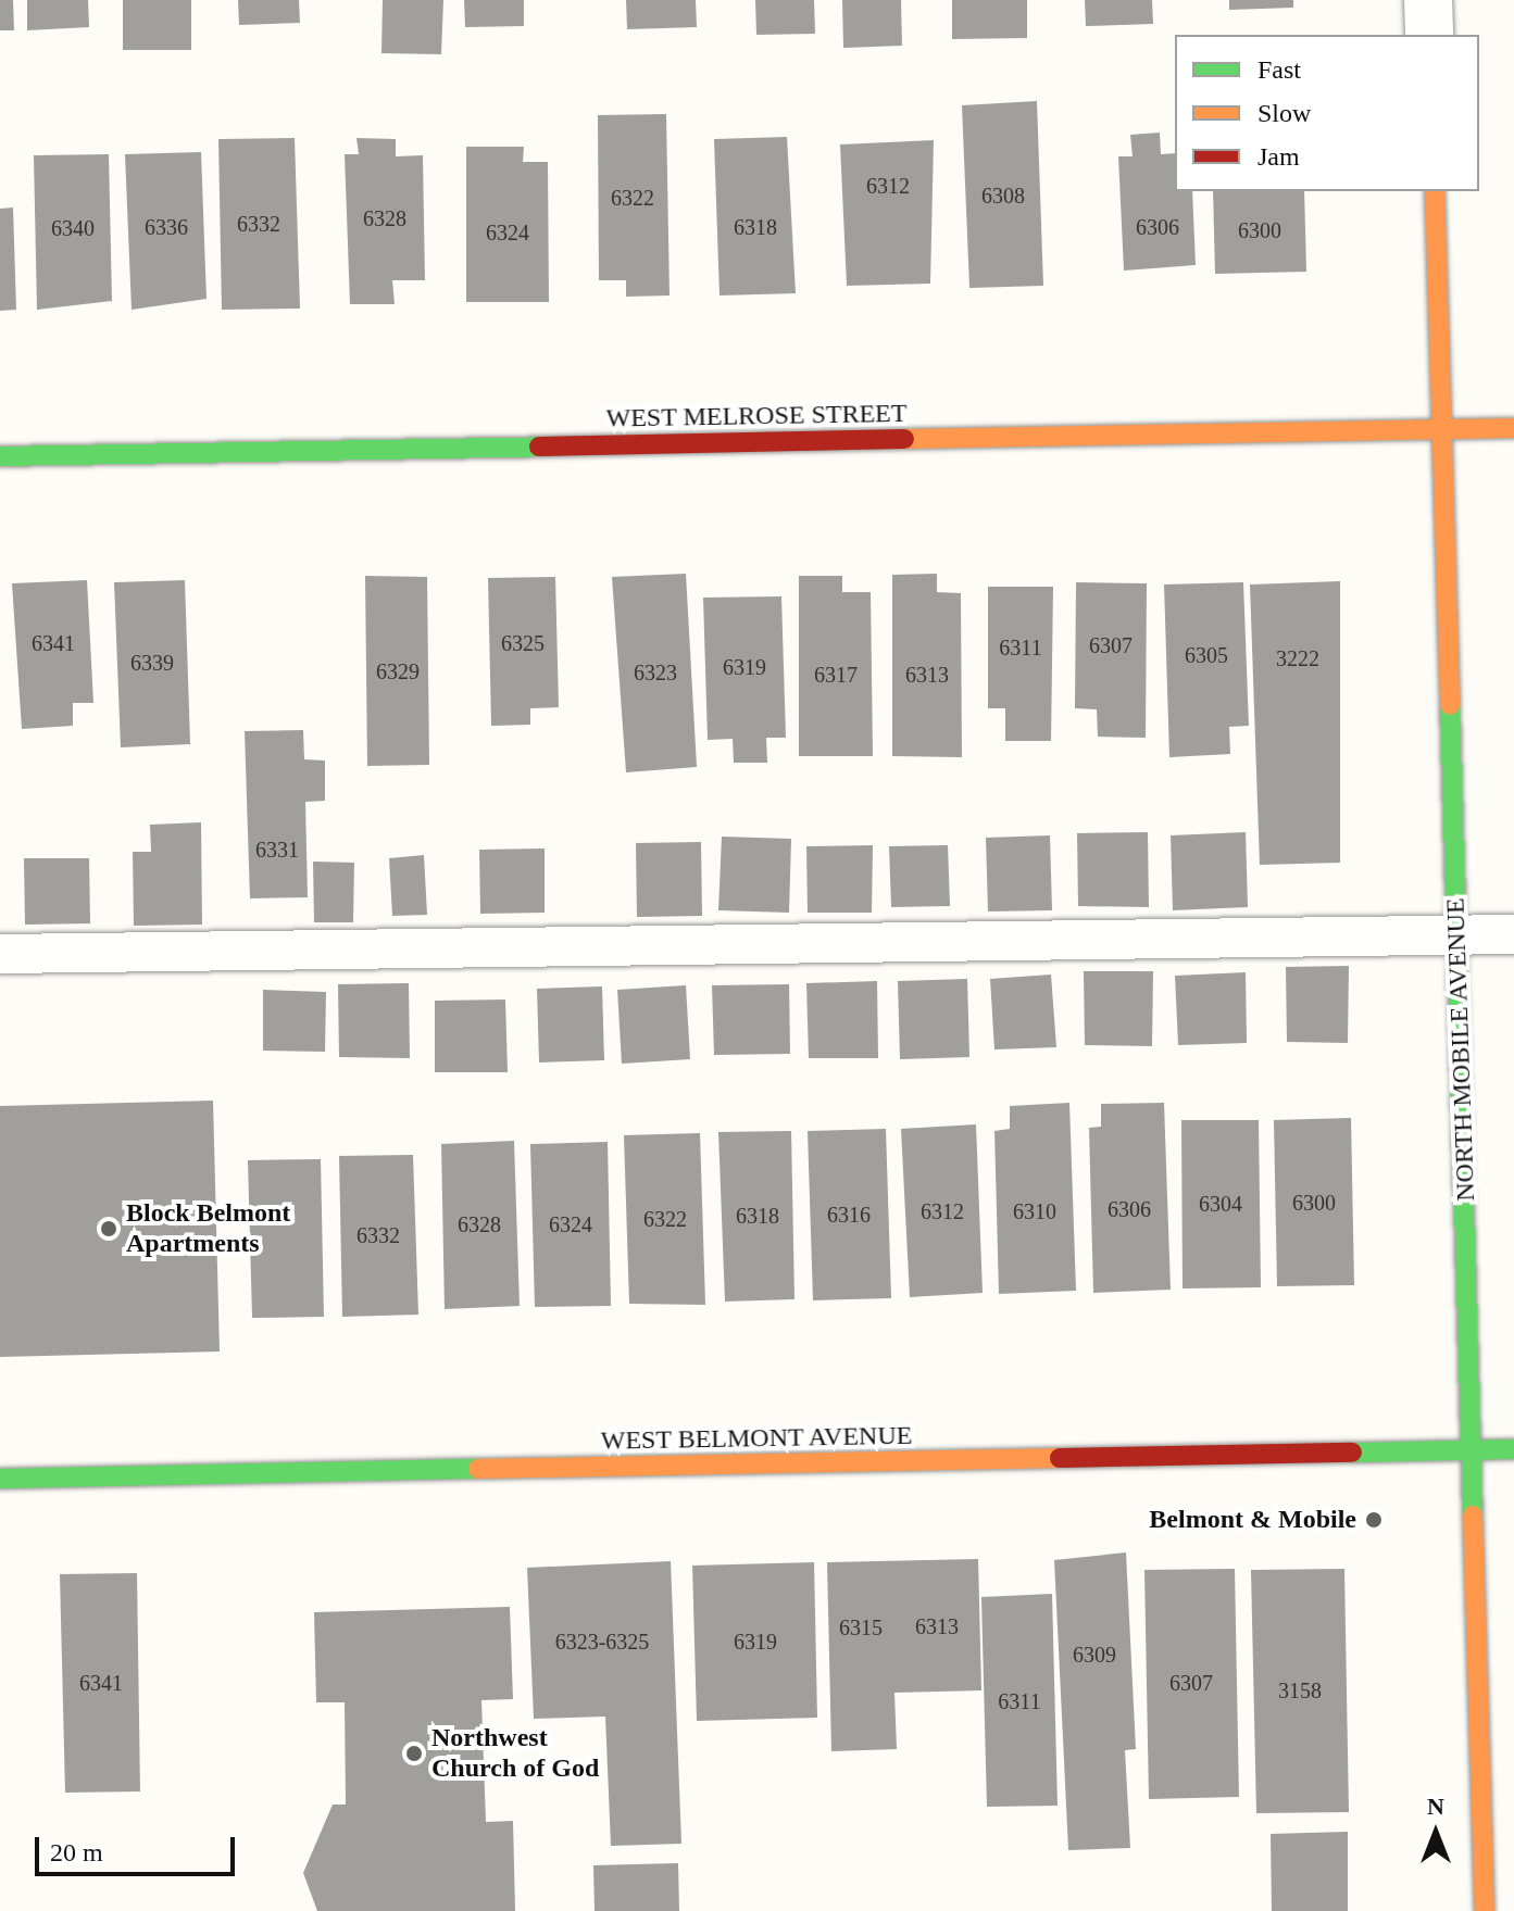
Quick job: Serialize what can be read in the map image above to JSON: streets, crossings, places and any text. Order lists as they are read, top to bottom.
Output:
{
  "streets": {
    "street": ["WEST MELROSE STREET", "NORTH MOBILE AVENUE", "WEST BELMONT AVENUE"]
  },
  "crossings": [
    ["WEST MELROSE STREET", "NORTH MOBILE AVENUE"],
    ["NORTH MOBILE AVENUE", "WEST BELMONT AVENUE"]
  ],
  "places": ["Block Belmont Apartments", "Belmont & Mobile", "Northwest Church of God"],
  "house_numbers": [
    "6312",
    "6308",
    "6322",
    "6328",
    "6332",
    "6336",
    "6318",
    "6306",
    "6340",
    "6300",
    "6324",
    "6341",
    "6325",
    "6307",
    "6311",
    "6305",
    "3222",
    "6339",
    "6319",
    "6329",
    "6323",
    "6317",
    "6313",
    "6331",
    "6300",
    "6304",
    "6306",
    "6312",
    "6310",
    "6316",
    "6318",
    "6322",
    "6328",
    "6324",
    "6332",
    "6313",
    "6315",
    "6323-6325",
    "6319",
    "6309",
    "6341",
    "6307",
    "3158",
    "6311"
  ],
  "legend": ["Fast", "Slow", "Jam"],
  "scale_bar": "20 m",
  "north": "top"
}
